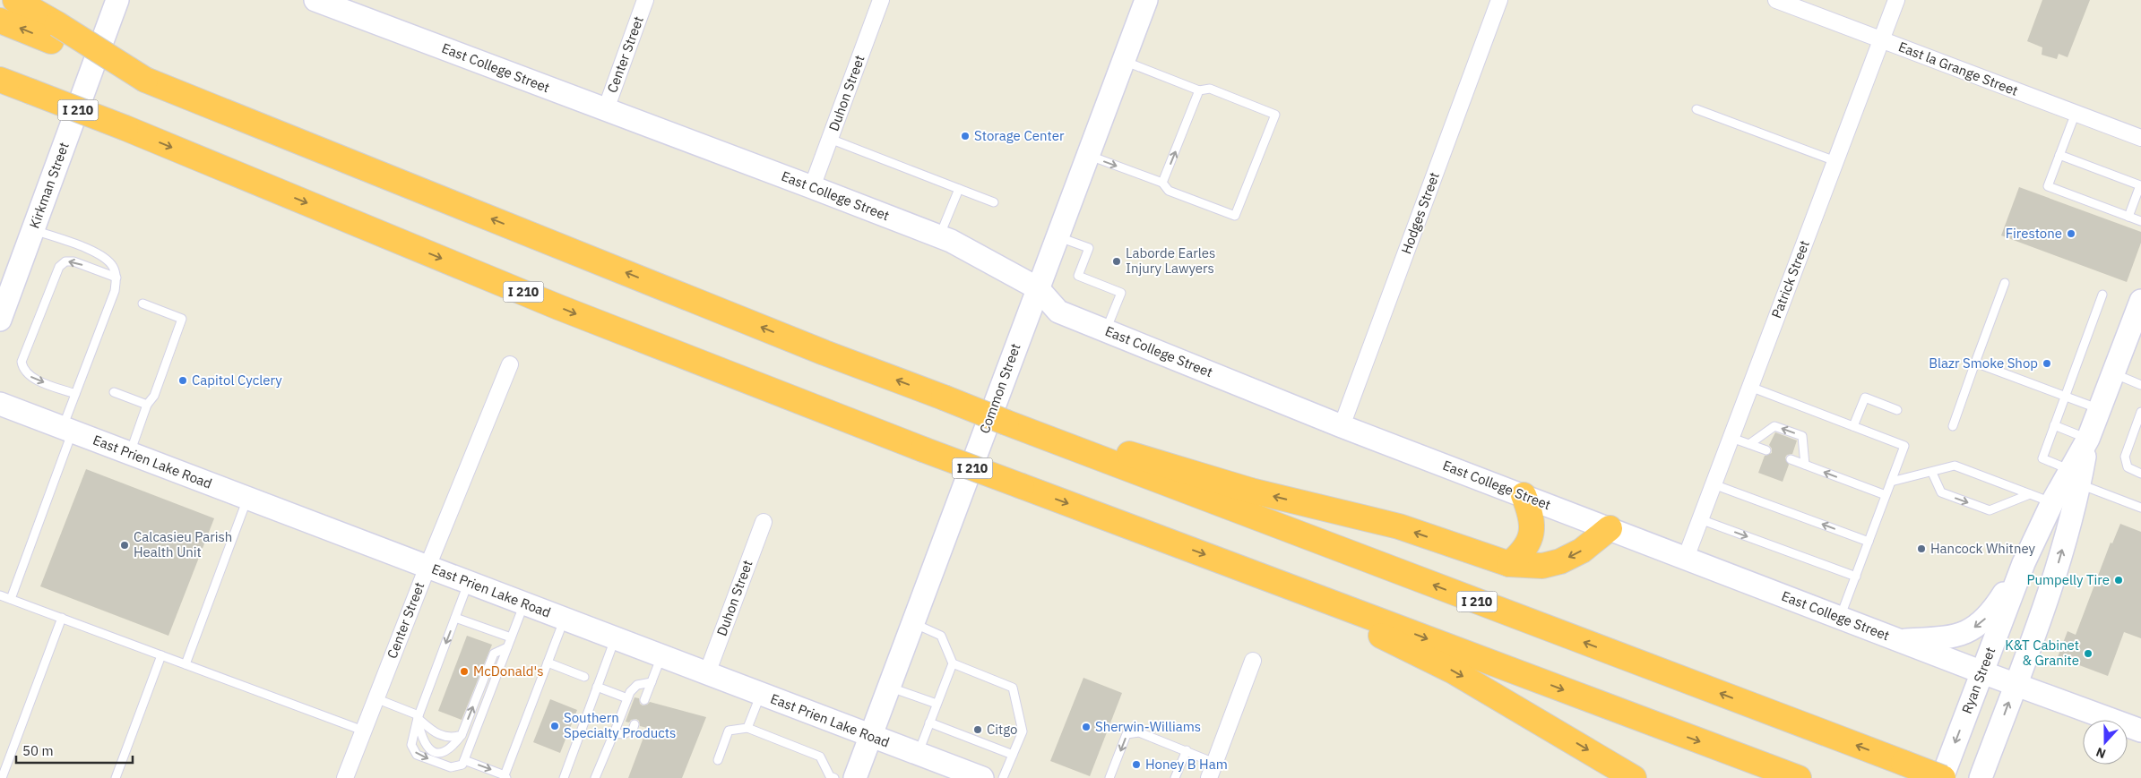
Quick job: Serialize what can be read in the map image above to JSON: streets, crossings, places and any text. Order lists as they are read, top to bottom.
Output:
{
  "streets": {
    "highway": ["I 210"],
    "main road": [
      "East College Street",
      "Kirkman Street",
      "Common Street",
      "East Prien Lake Road",
      "Ryan Street"
    ],
    "street": [
      "Center Street",
      "East la Grange Street",
      "Duhon Street",
      "Hodges Street",
      "Patrick Street"
    ]
  },
  "crossings": [
    ["Center Street", "East College Street"],
    ["Center Street", "East Prien Lake Road"],
    ["East College Street", "Duhon Street"],
    ["East College Street", "Hodges Street"],
    ["East College Street", "Patrick Street"],
    ["East College Street", "Common Street"],
    ["East College Street", "Ryan Street"],
    ["East la Grange Street", "Patrick Street"],
    ["Duhon Street", "East Prien Lake Road"],
    ["I 210", "Ryan Street"],
    ["Common Street", "East Prien Lake Road"]
  ],
  "places": [
    "Storage Center",
    "Firestone",
    "Laborde Earles Injury Lawyers",
    "Blazr Smoke Shop",
    "Capitol Cyclery",
    "Calcasieu Parish Health Unit",
    "Hancock Whitney",
    "Pumpelly Tire",
    "K&T Cabinet & Granite",
    "McDonald's",
    "Southern Specialty Products",
    "Sherwin-Williams",
    "Citgo",
    "Honey B Ham"
  ],
  "scale_bar": "50 m",
  "north": "bottom"
}
